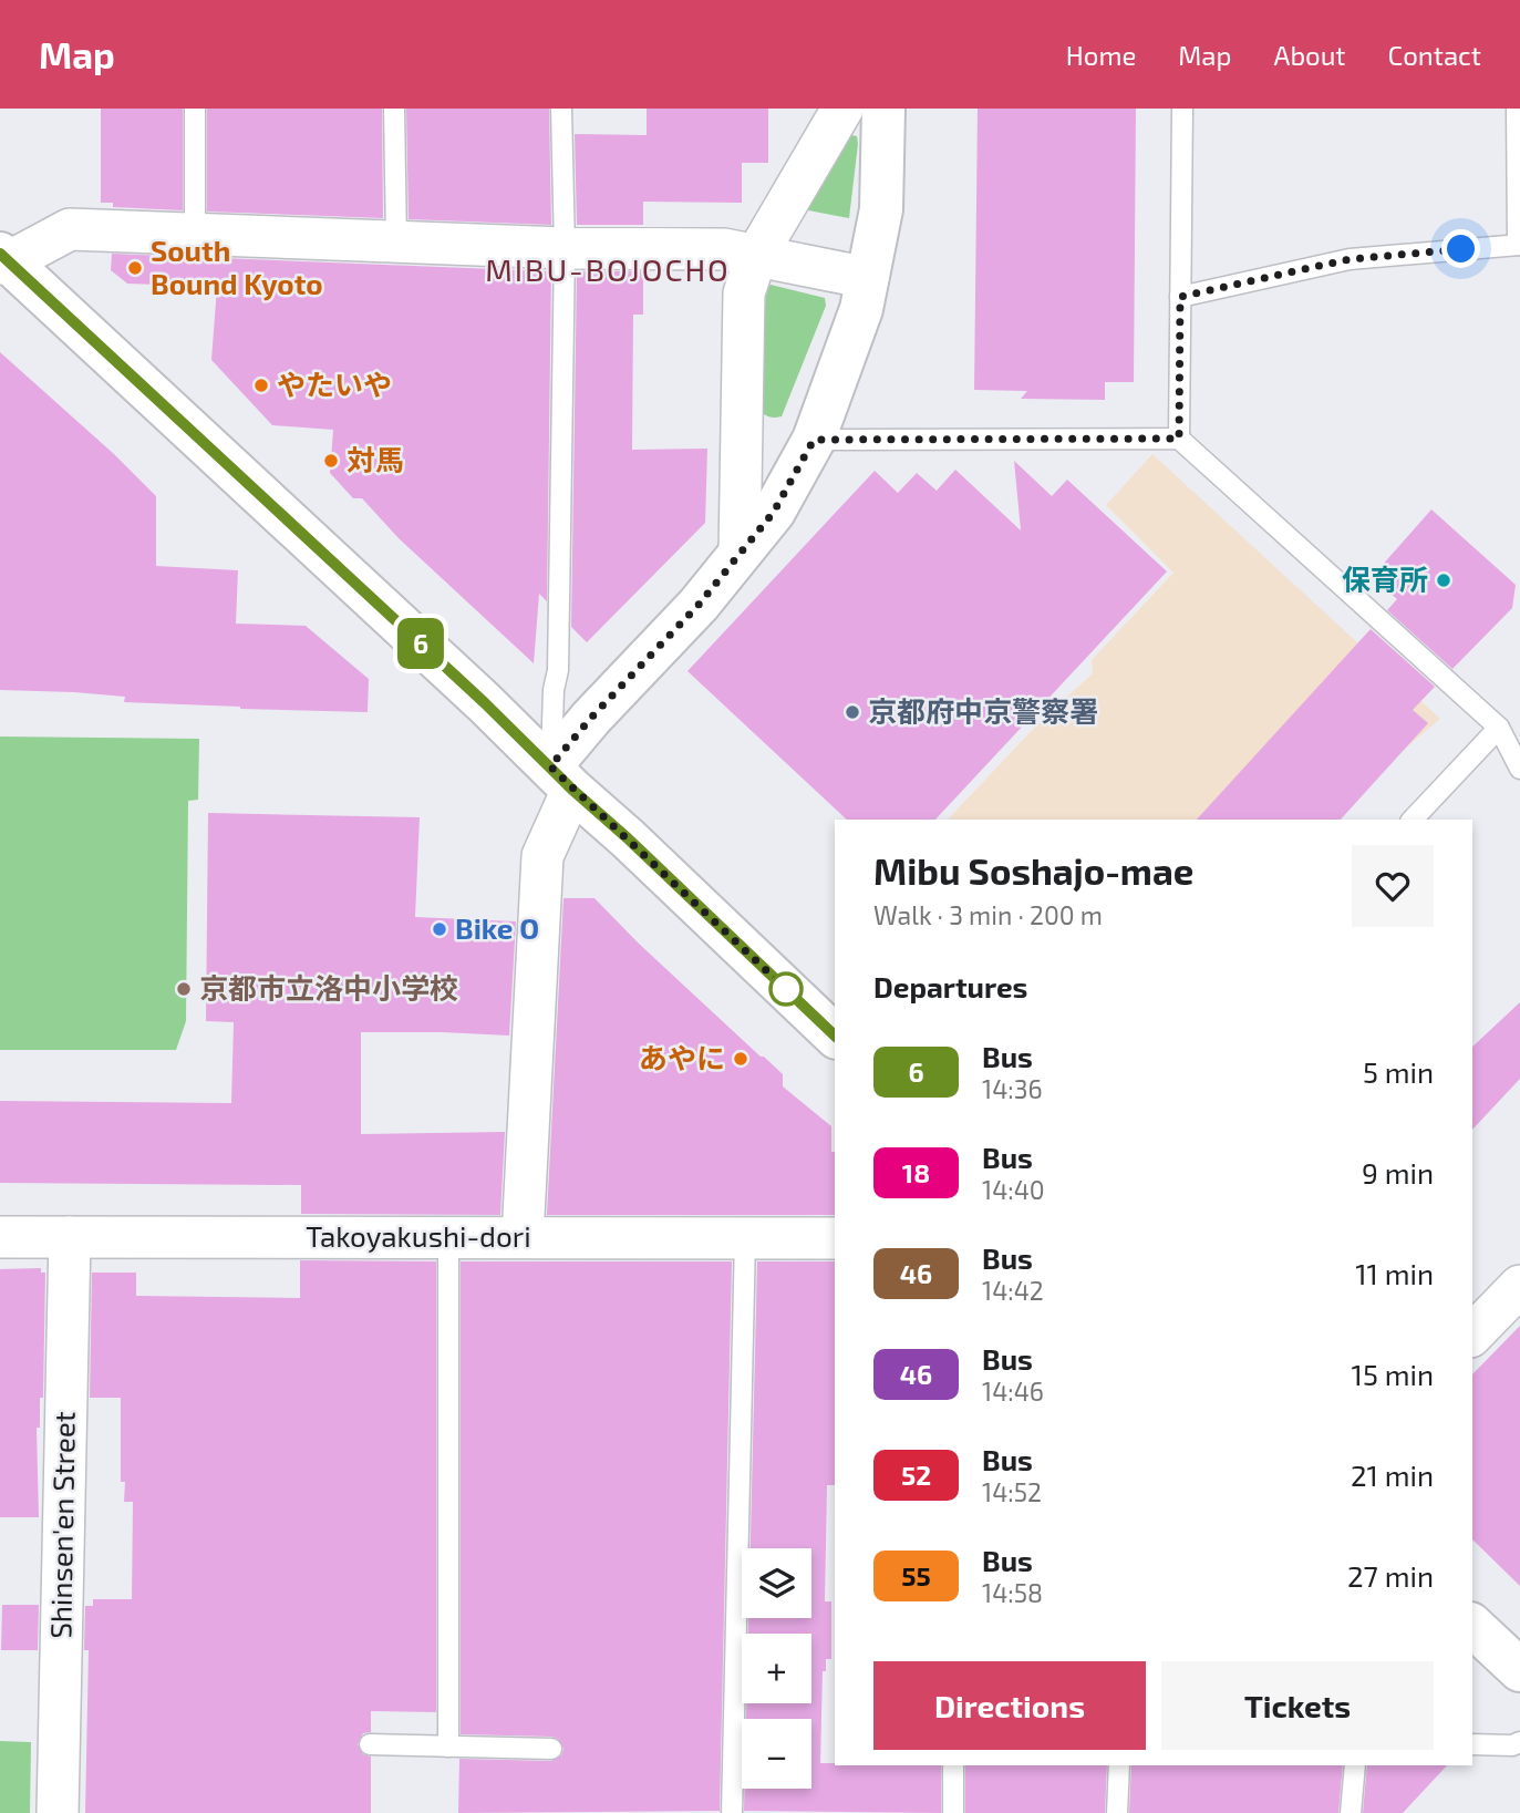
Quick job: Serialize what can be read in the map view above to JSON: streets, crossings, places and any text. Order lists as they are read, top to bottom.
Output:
{
  "streets": {
    "street": ["Takoyakushi-dori", "Shinsen'en Street"]
  },
  "crossings": [
    ["Takoyakushi-dori", "Shinsen'en Street"]
  ],
  "districts": ["MIBU-BOJOCHO"],
  "places": [
    "South Bound Kyoto",
    "やたいや",
    "対馬",
    "保育所",
    "京都府中京警察署",
    "Bike O",
    "京都市立洛中小学校",
    "あやに"
  ],
  "lines": ["bus line 6"],
  "page": {
    "header": "Map",
    "nav": [
      "Home",
      "Map",
      "About",
      "Contact"
    ],
    "on_map": "6",
    "heading": [
      ["Mibu Soshajo-mae", "Walk · 3 min · 200 m"],
      "Departures"
    ],
    "list": [
      {
        "mark": "6",
        "name": "Bus",
        "note": "14:36",
        "value": "5 min"
      },
      {
        "mark": "18",
        "name": "Bus",
        "note": "14:40",
        "value": "9 min"
      },
      {
        "mark": "46",
        "name": "Bus",
        "note": "14:42",
        "value": "11 min"
      },
      {
        "mark": "46",
        "name": "Bus",
        "note": "14:46",
        "value": "15 min"
      },
      {
        "mark": "52",
        "name": "Bus",
        "note": "14:52",
        "value": "21 min"
      },
      {
        "mark": "55",
        "name": "Bus",
        "note": "14:58",
        "value": "27 min"
      }
    ],
    "map_buttons": ["+", "−"],
    "buttons": ["Directions", "Tickets"]
  }
}
